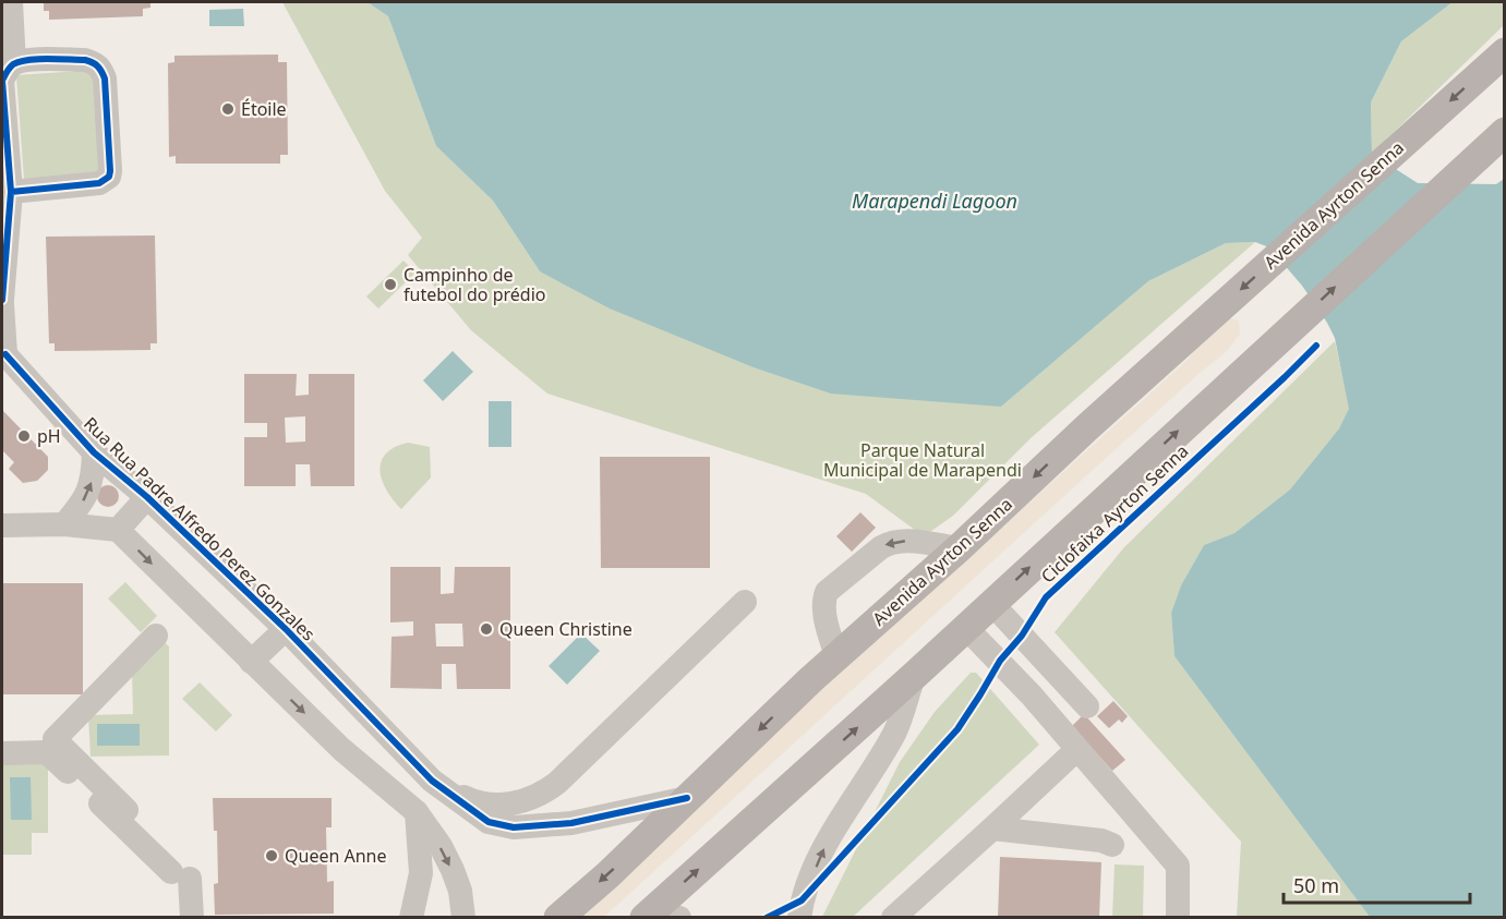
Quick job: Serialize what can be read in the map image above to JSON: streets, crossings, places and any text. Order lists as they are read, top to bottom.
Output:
{
  "streets": {
    "main road": ["Avenida Ayrton Senna"],
    "street": ["Rua Rua Padre Alfredo Perez Gonzales"],
    "cycle path": ["Ciclofaixa Ayrton Senna"]
  },
  "crossings": [
    ["Avenida Ayrton Senna", "Rua Rua Padre Alfredo Perez Gonzales"]
  ],
  "water": ["Marapendi Lagoon"],
  "parks": ["Parque Natural Municipal de Marapendi"],
  "places": [
    "Étoile",
    "Campinho de futebol do prédio",
    "pH",
    "Queen Christine",
    "Queen Anne"
  ],
  "scale_bar": "50 m"
}
